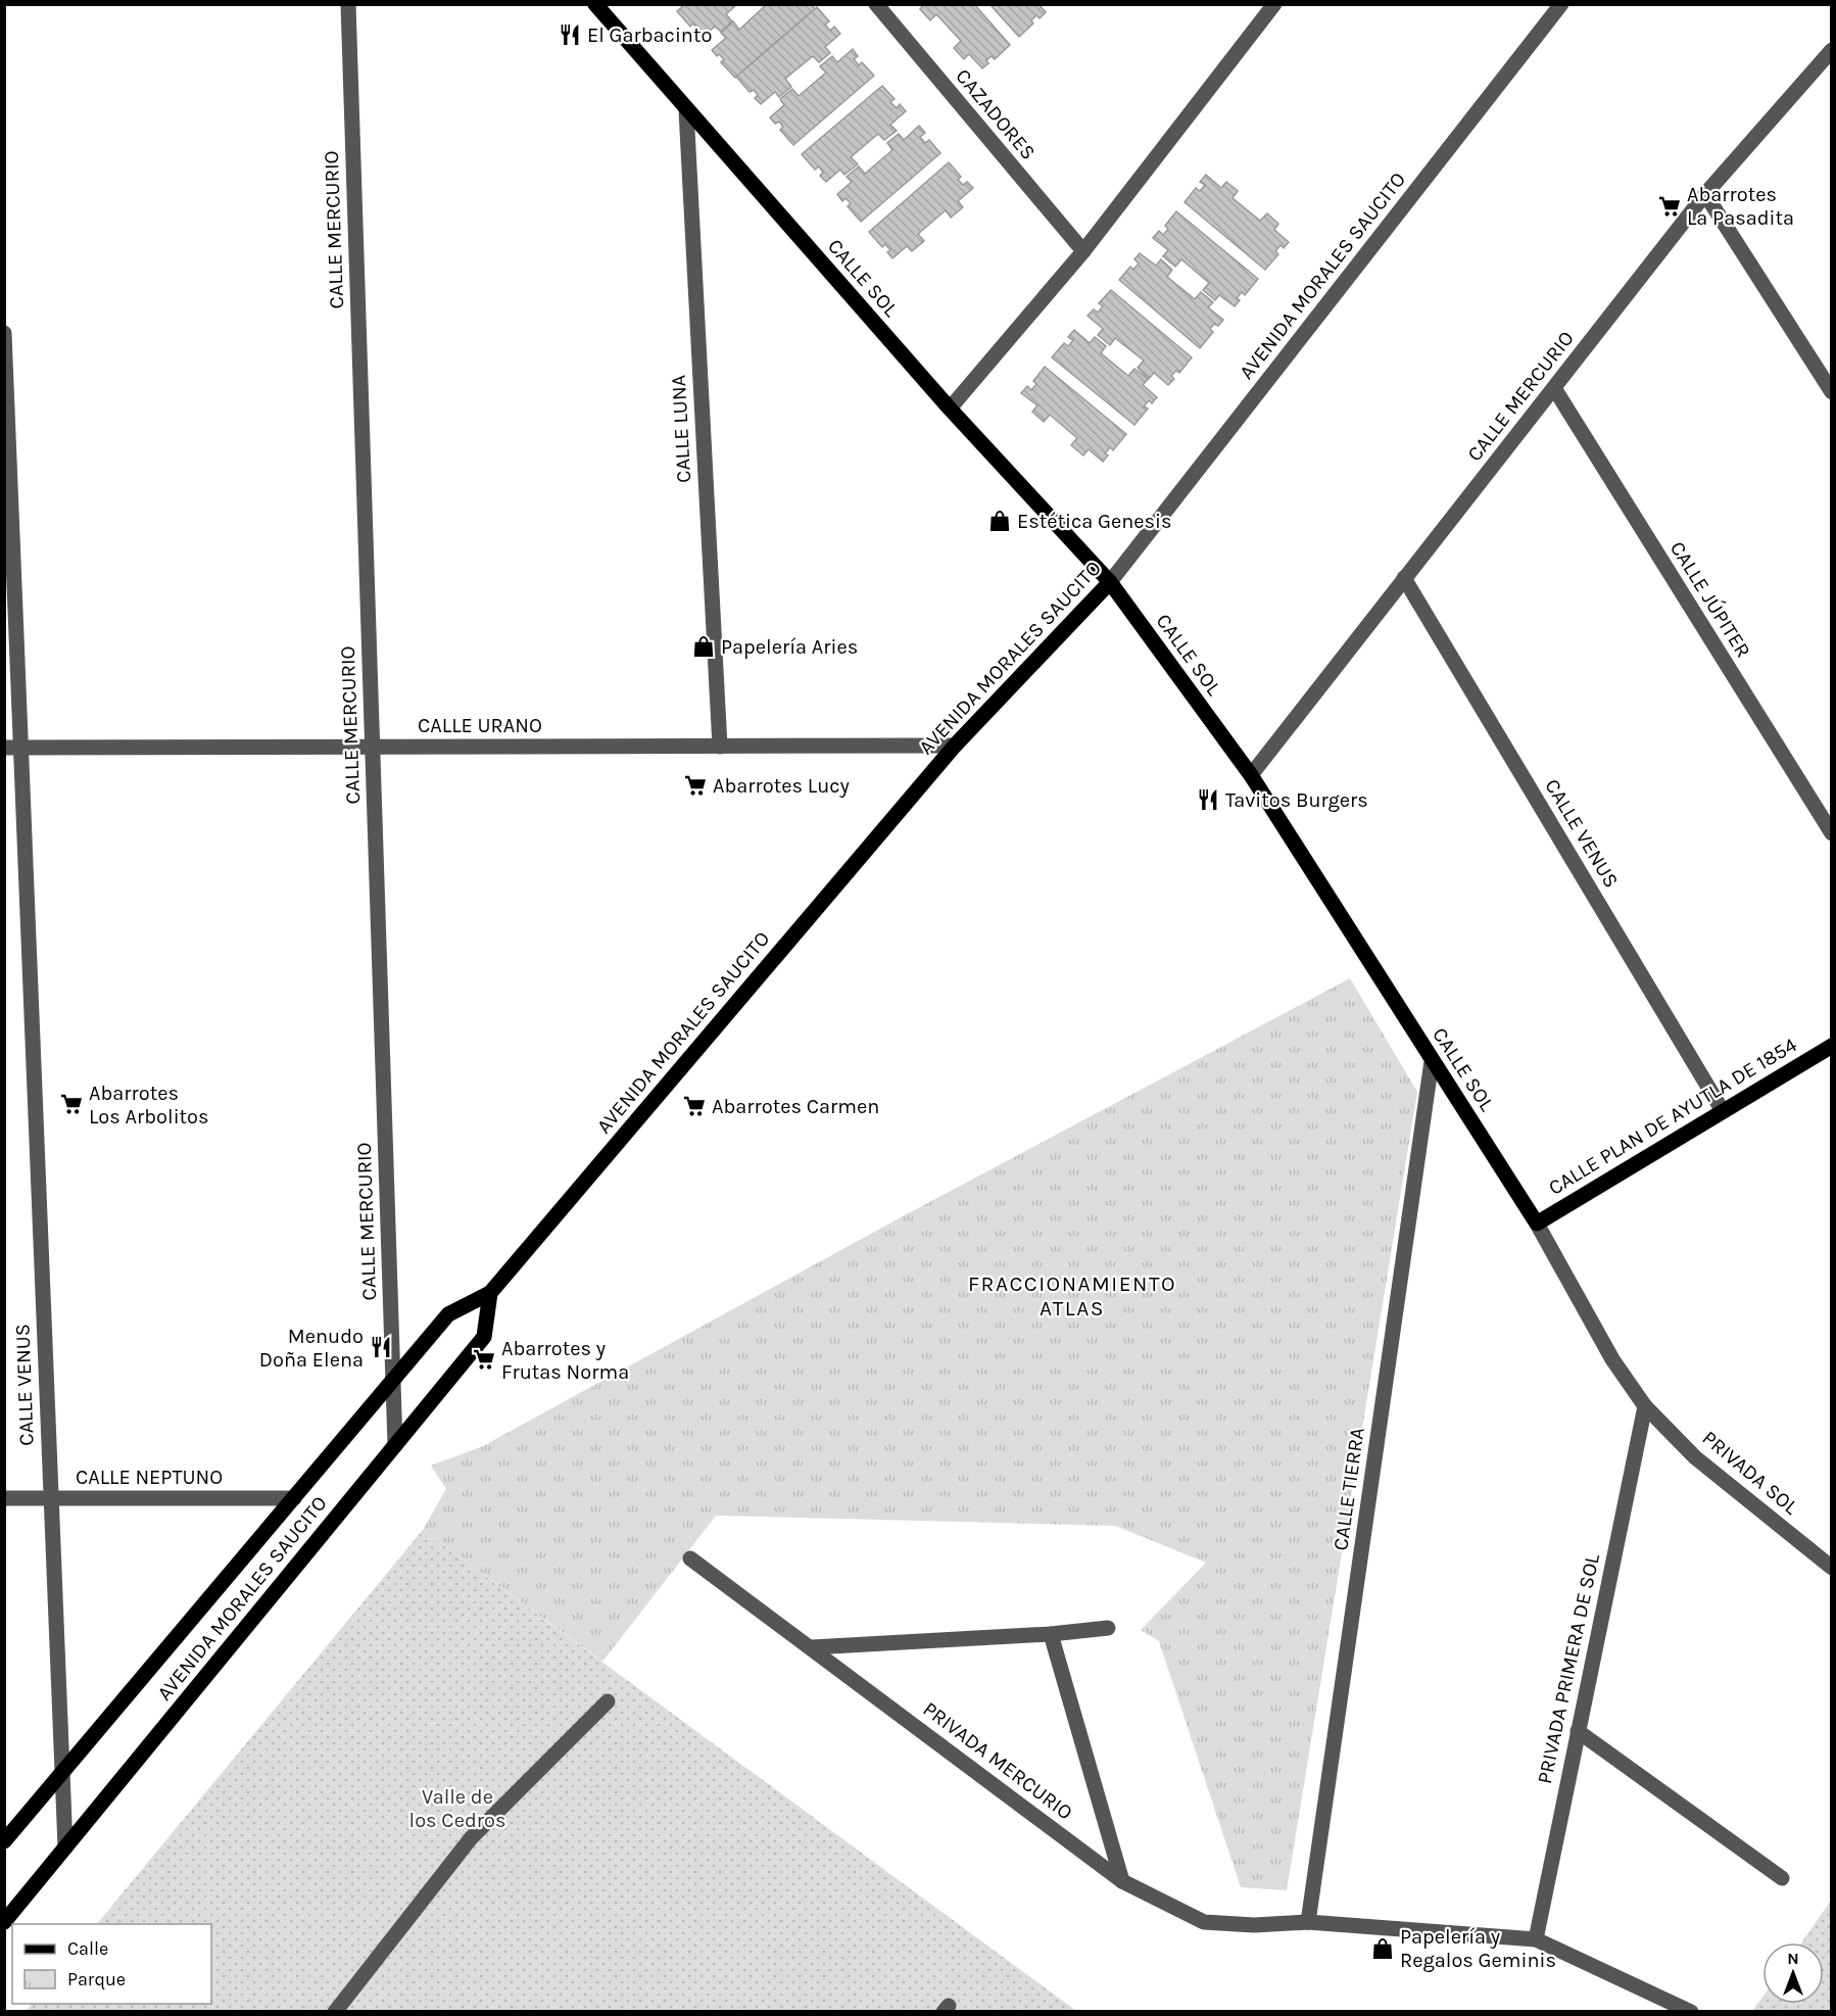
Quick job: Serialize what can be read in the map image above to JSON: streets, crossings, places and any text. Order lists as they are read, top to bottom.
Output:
{
  "streets": {
    "main road": ["AVENIDA MORALES SAUCITO", "CALLE SOL", "CALLE PLAN DE AYUTLA DE 1854"],
    "street": [
      "CAZADORES",
      "CALLE MERCURIO",
      "CALLE LUNA",
      "CALLE JÚPITER",
      "CALLE URANO",
      "CALLE VENUS",
      "PRIVADA SOL",
      "CALLE NEPTUNO",
      "CALLE TIERRA",
      "PRIVADA PRIMERA DE SOL",
      "PRIVADA MERCURIO"
    ]
  },
  "crossings": [
    ["CALLE MERCURIO", "AVENIDA MORALES SAUCITO"],
    ["CALLE MERCURIO", "CALLE SOL"],
    ["CALLE MERCURIO", "CALLE JÚPITER"],
    ["CALLE MERCURIO", "CALLE URANO"],
    ["CALLE MERCURIO", "CALLE VENUS"],
    ["AVENIDA MORALES SAUCITO", "CALLE SOL"],
    ["AVENIDA MORALES SAUCITO", "CALLE URANO"],
    ["AVENIDA MORALES SAUCITO", "CALLE VENUS"],
    ["AVENIDA MORALES SAUCITO", "CALLE NEPTUNO"],
    ["CALLE SOL", "CALLE LUNA"],
    ["CALLE SOL", "CALLE PLAN DE AYUTLA DE 1854"],
    ["CALLE SOL", "PRIVADA SOL"],
    ["CALLE SOL", "CALLE TIERRA"],
    ["CALLE SOL", "PRIVADA PRIMERA DE SOL"],
    ["CALLE LUNA", "CALLE URANO"],
    ["CALLE URANO", "CALLE VENUS"],
    ["CALLE VENUS", "CALLE PLAN DE AYUTLA DE 1854"],
    ["CALLE VENUS", "CALLE NEPTUNO"],
    ["PRIVADA SOL", "PRIVADA PRIMERA DE SOL"],
    ["CALLE TIERRA", "PRIVADA MERCURIO"],
    ["PRIVADA PRIMERA DE SOL", "PRIVADA MERCURIO"]
  ],
  "districts": ["FRACCIONAMIENTO ATLAS"],
  "parks": ["Valle de los Cedros"],
  "places": {
    "restaurant": ["El Garbacinto", "Tavitos Burgers", "Menudo Doña Elena"],
    "supermarket": [
      "Abarrotes La Pasadita",
      "Abarrotes Lucy",
      "Abarrotes Los Arbolitos",
      "Abarrotes Carmen",
      "Abarrotes y Frutas Norma"
    ],
    "shop": ["Estética Genesis", "Papelería Aries", "Papelería y Regalos Geminis"]
  },
  "legend": ["Calle", "Parque"],
  "north": "top"
}
